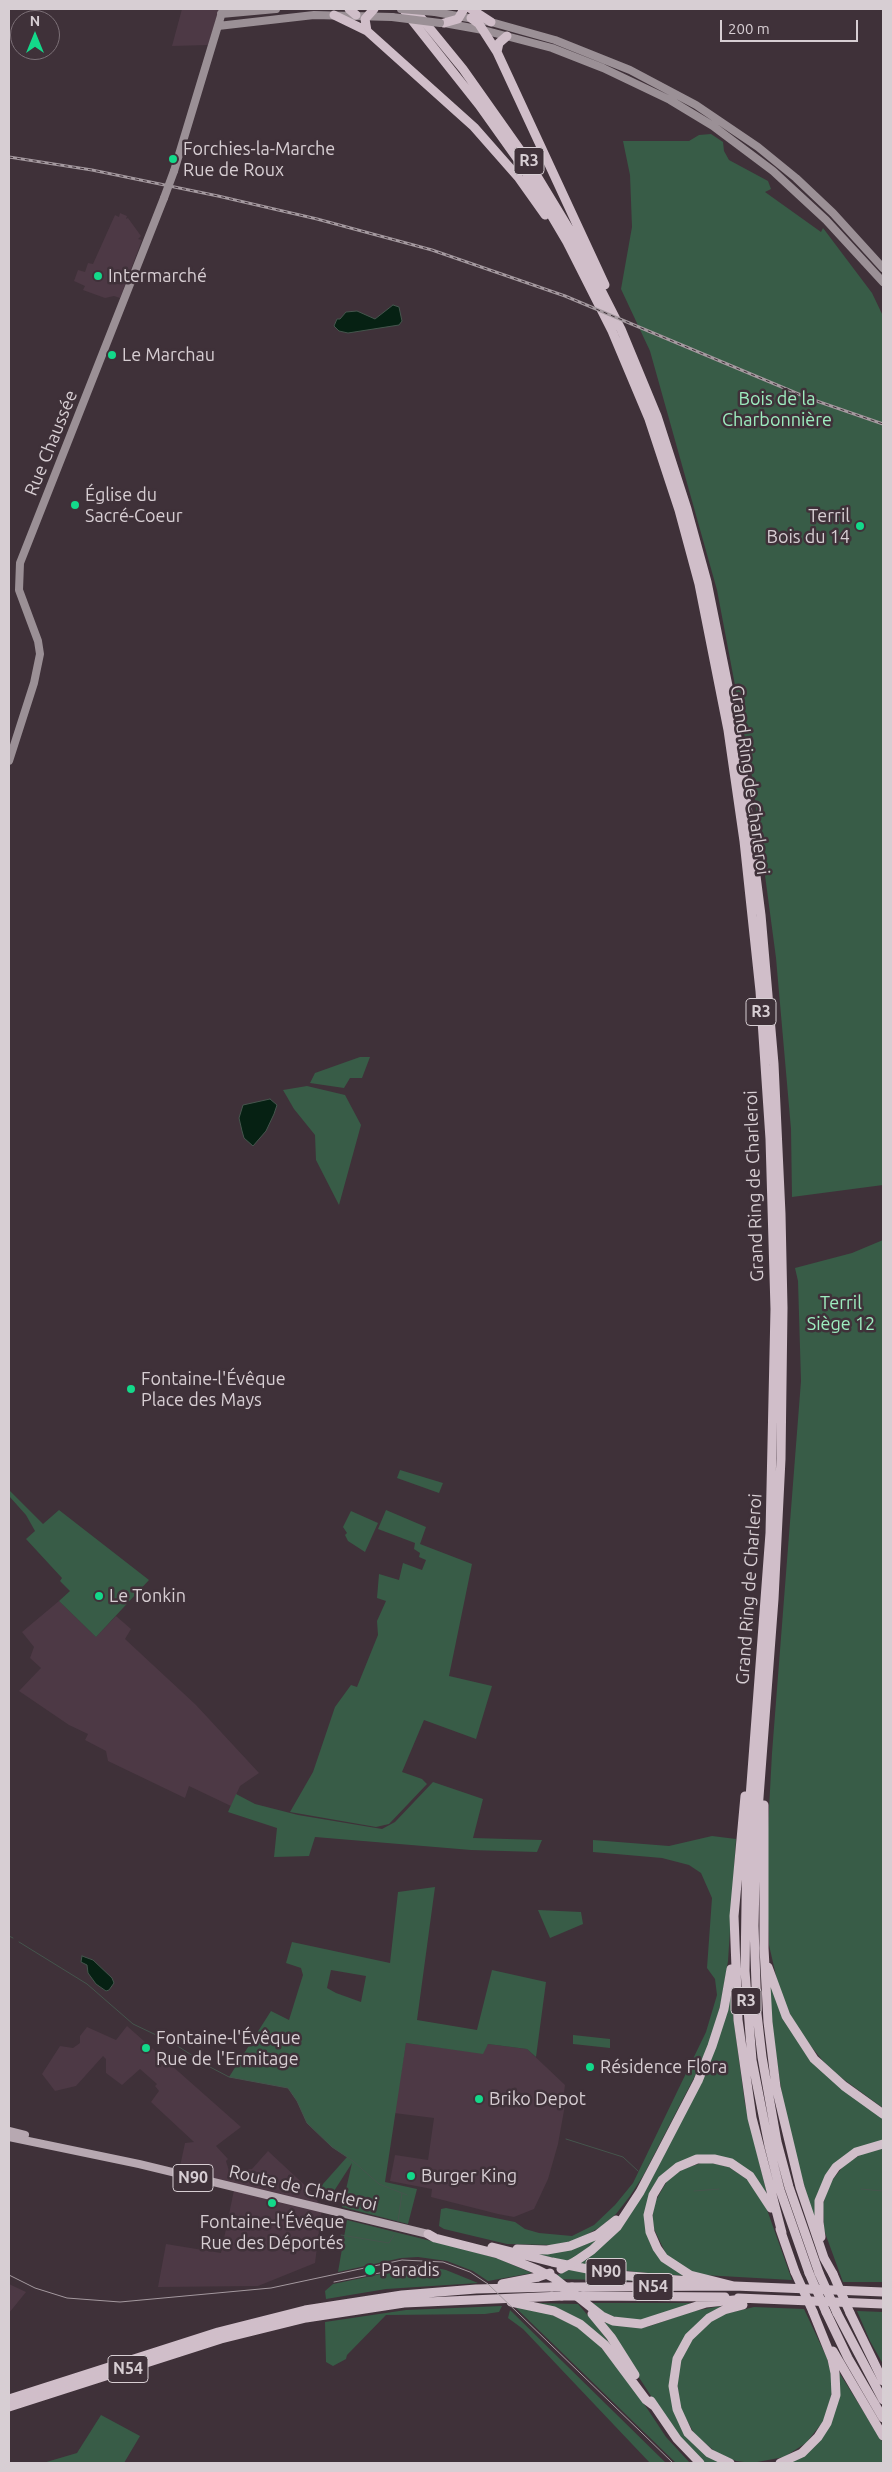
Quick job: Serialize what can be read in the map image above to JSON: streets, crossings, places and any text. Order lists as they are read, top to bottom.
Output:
{
  "streets": {
    "highway": [
      "R3",
      "Grand Ring de Charleroi",
      "N90",
      "N54"
    ],
    "main road": ["Rue Chaussée", "Route de Charleroi"]
  },
  "crossings": [
    ["N90", "Route de Charleroi"],
    ["N90", "N54"]
  ],
  "parks": ["Bois de la Charbonnière", "Terril Siège 12"],
  "places": [
    "Forchies-la-Marche Rue de Roux",
    "Intermarché",
    "Le Marchau",
    "Église du Sacré-Coeur",
    "Terril Bois du 14",
    "Fontaine-l'Évêque Place des Mays",
    "Le Tonkin",
    "Fontaine-l'Évêque Rue de l'Ermitage",
    "Résidence Flora",
    "Briko Depot",
    "Burger King",
    "Fontaine-l'Évêque Rue des Déportés",
    "Paradis"
  ],
  "scale_bar": "200 m",
  "north": "top"
}
